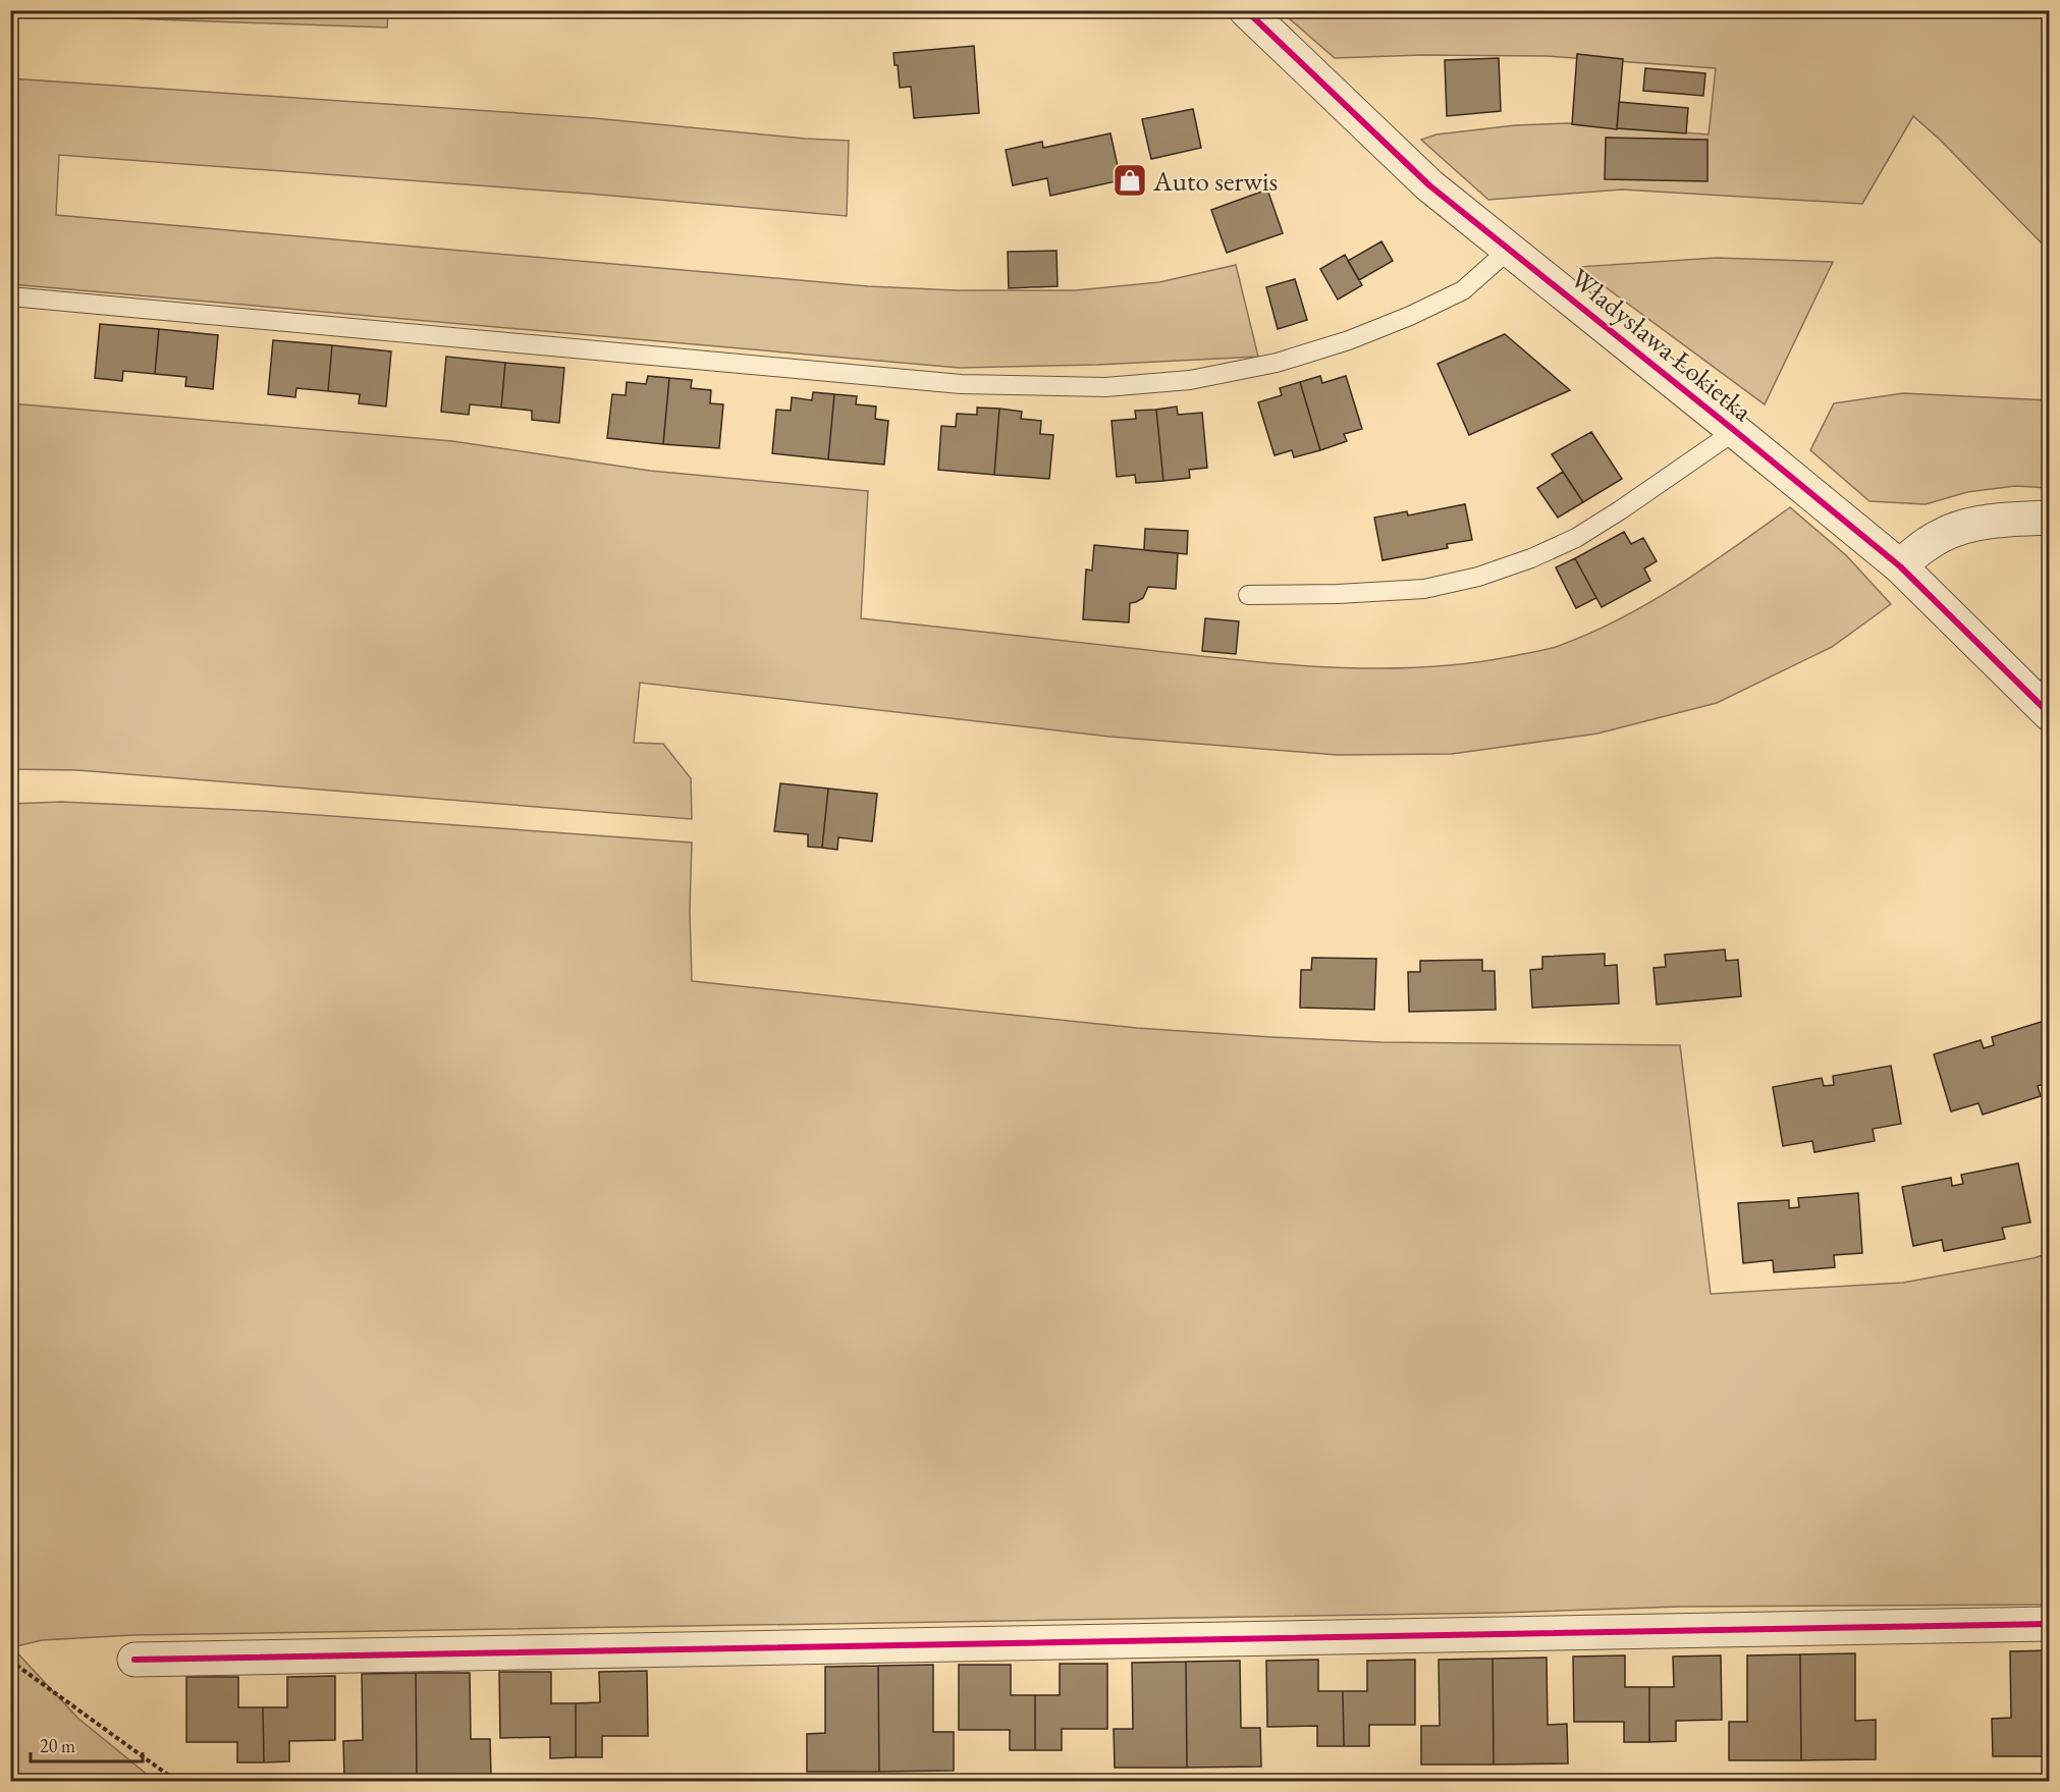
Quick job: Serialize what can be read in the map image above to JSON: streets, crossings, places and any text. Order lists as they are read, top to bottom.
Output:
{
  "streets": {
    "street": ["Władysława Łokietka"]
  },
  "places": {
    "shop": ["Auto serwis"]
  },
  "scale_bar": "20 m"
}
